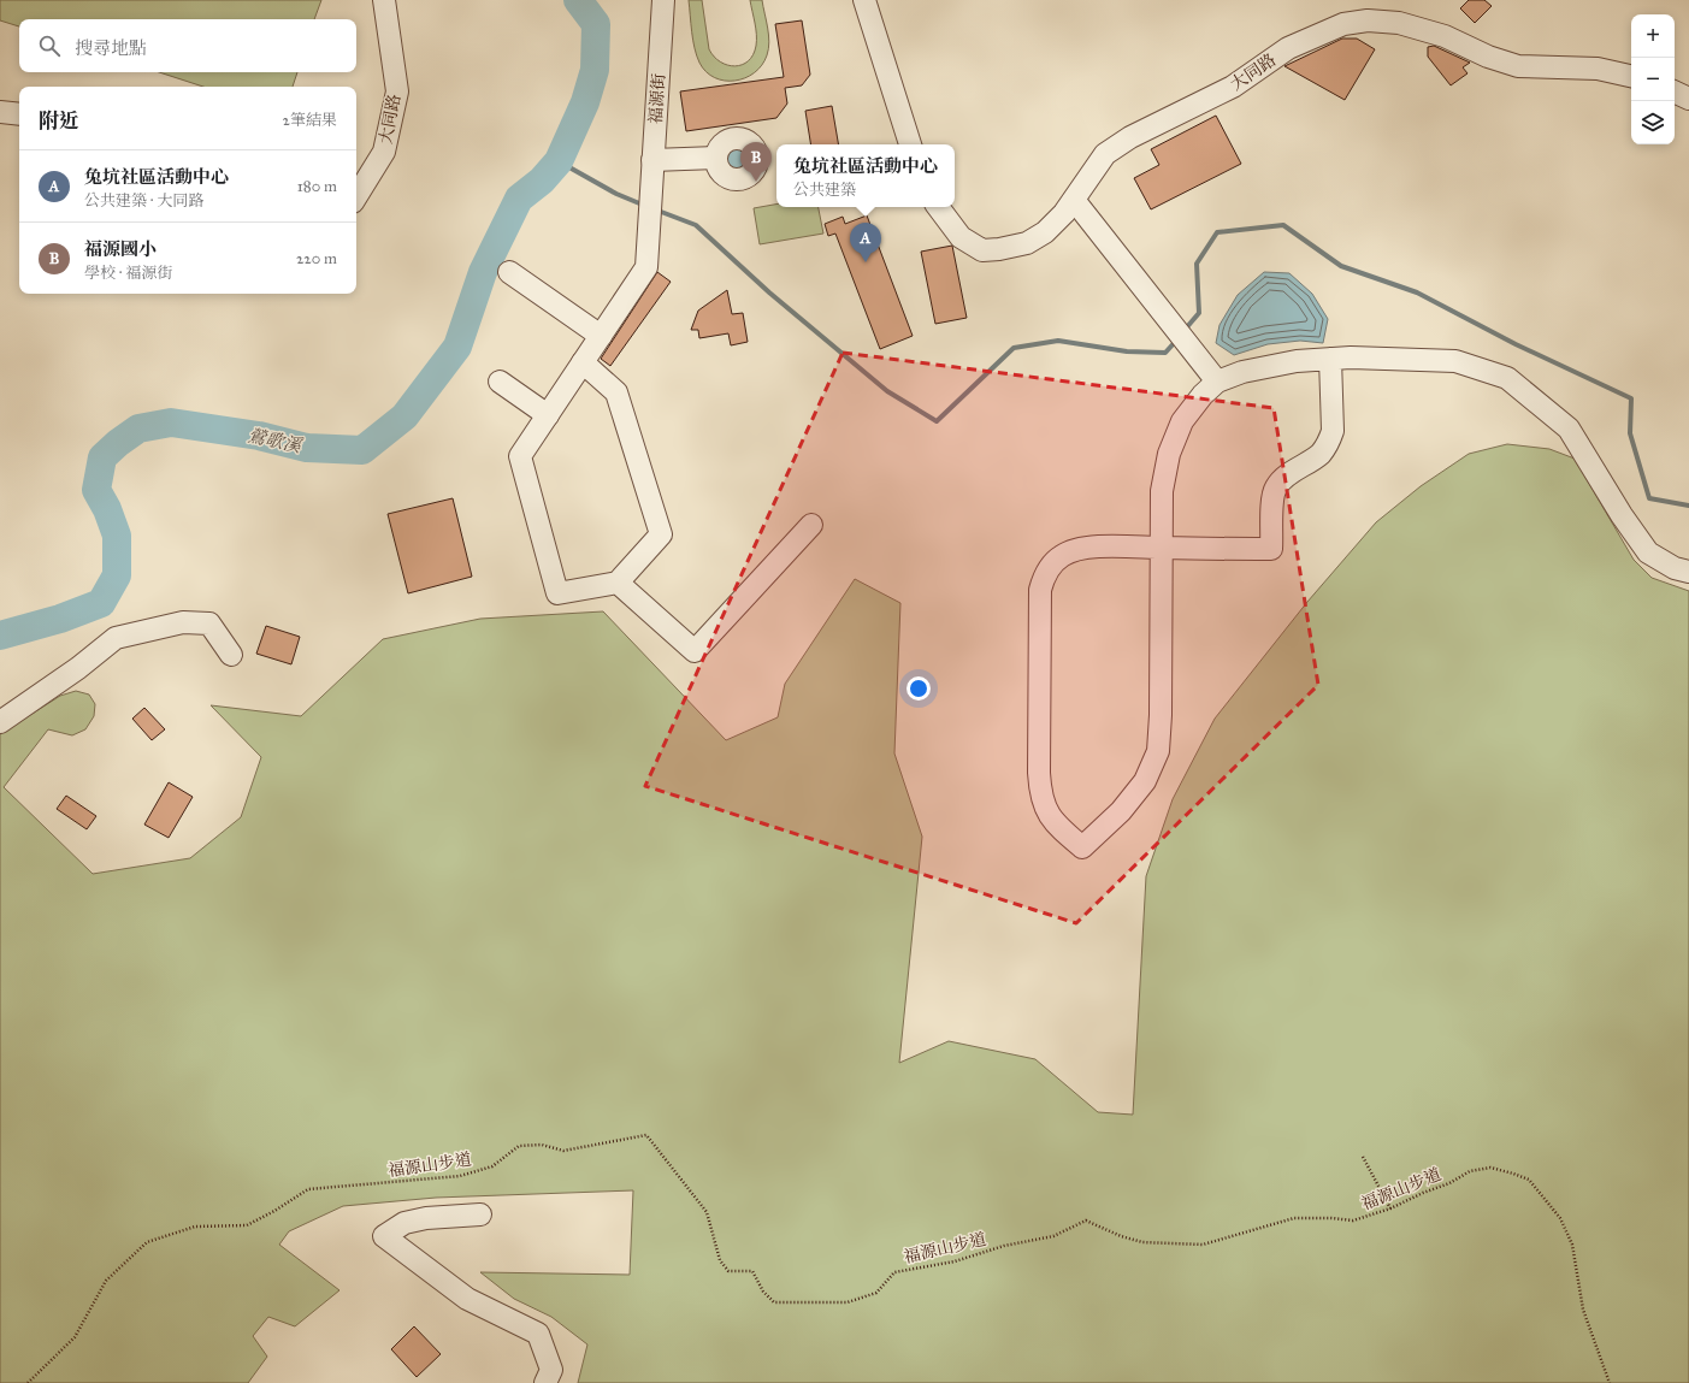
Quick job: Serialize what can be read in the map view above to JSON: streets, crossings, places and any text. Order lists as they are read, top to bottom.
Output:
{
  "streets": {
    "street": ["大同路", "福源街"],
    "path": ["福源山步道"]
  },
  "water": ["鶯歌溪"],
  "page": {
    "map_buttons": ["+", "−"],
    "search": "搜尋地點",
    "heading": ["附近", "2筆結果"],
    "pins": ["B", "A"],
    "popup": ["兔坑社區活動中心", "公共建築"],
    "list": [
      {
        "mark": "A",
        "name": "兔坑社區活動中心",
        "note": "公共建築 · 大同路",
        "value": "180 m"
      },
      {
        "mark": "B",
        "name": "福源國小",
        "note": "學校 · 福源街",
        "value": "220 m"
      }
    ]
  }
}
